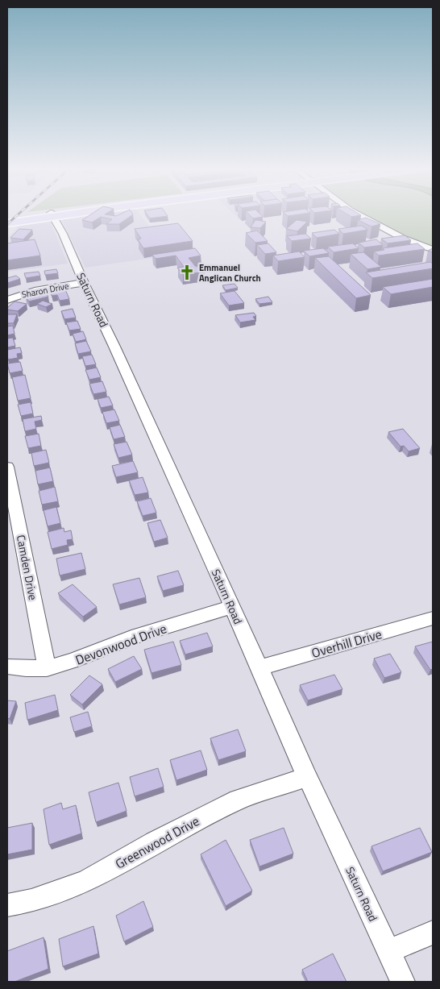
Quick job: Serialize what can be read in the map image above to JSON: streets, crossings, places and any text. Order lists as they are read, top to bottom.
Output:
{
  "streets": {
    "street": [
      "Sharon Drive",
      "Saturn Road",
      "Camden Drive",
      "Overhill Drive",
      "Devonwood Drive",
      "Greenwood Drive"
    ]
  },
  "crossings": [
    ["Sharon Drive", "Saturn Road"],
    ["Saturn Road", "Overhill Drive"],
    ["Saturn Road", "Devonwood Drive"],
    ["Saturn Road", "Greenwood Drive"],
    ["Camden Drive", "Devonwood Drive"]
  ],
  "places": {
    "church": ["Emmanuel Anglican Church"]
  }
}
